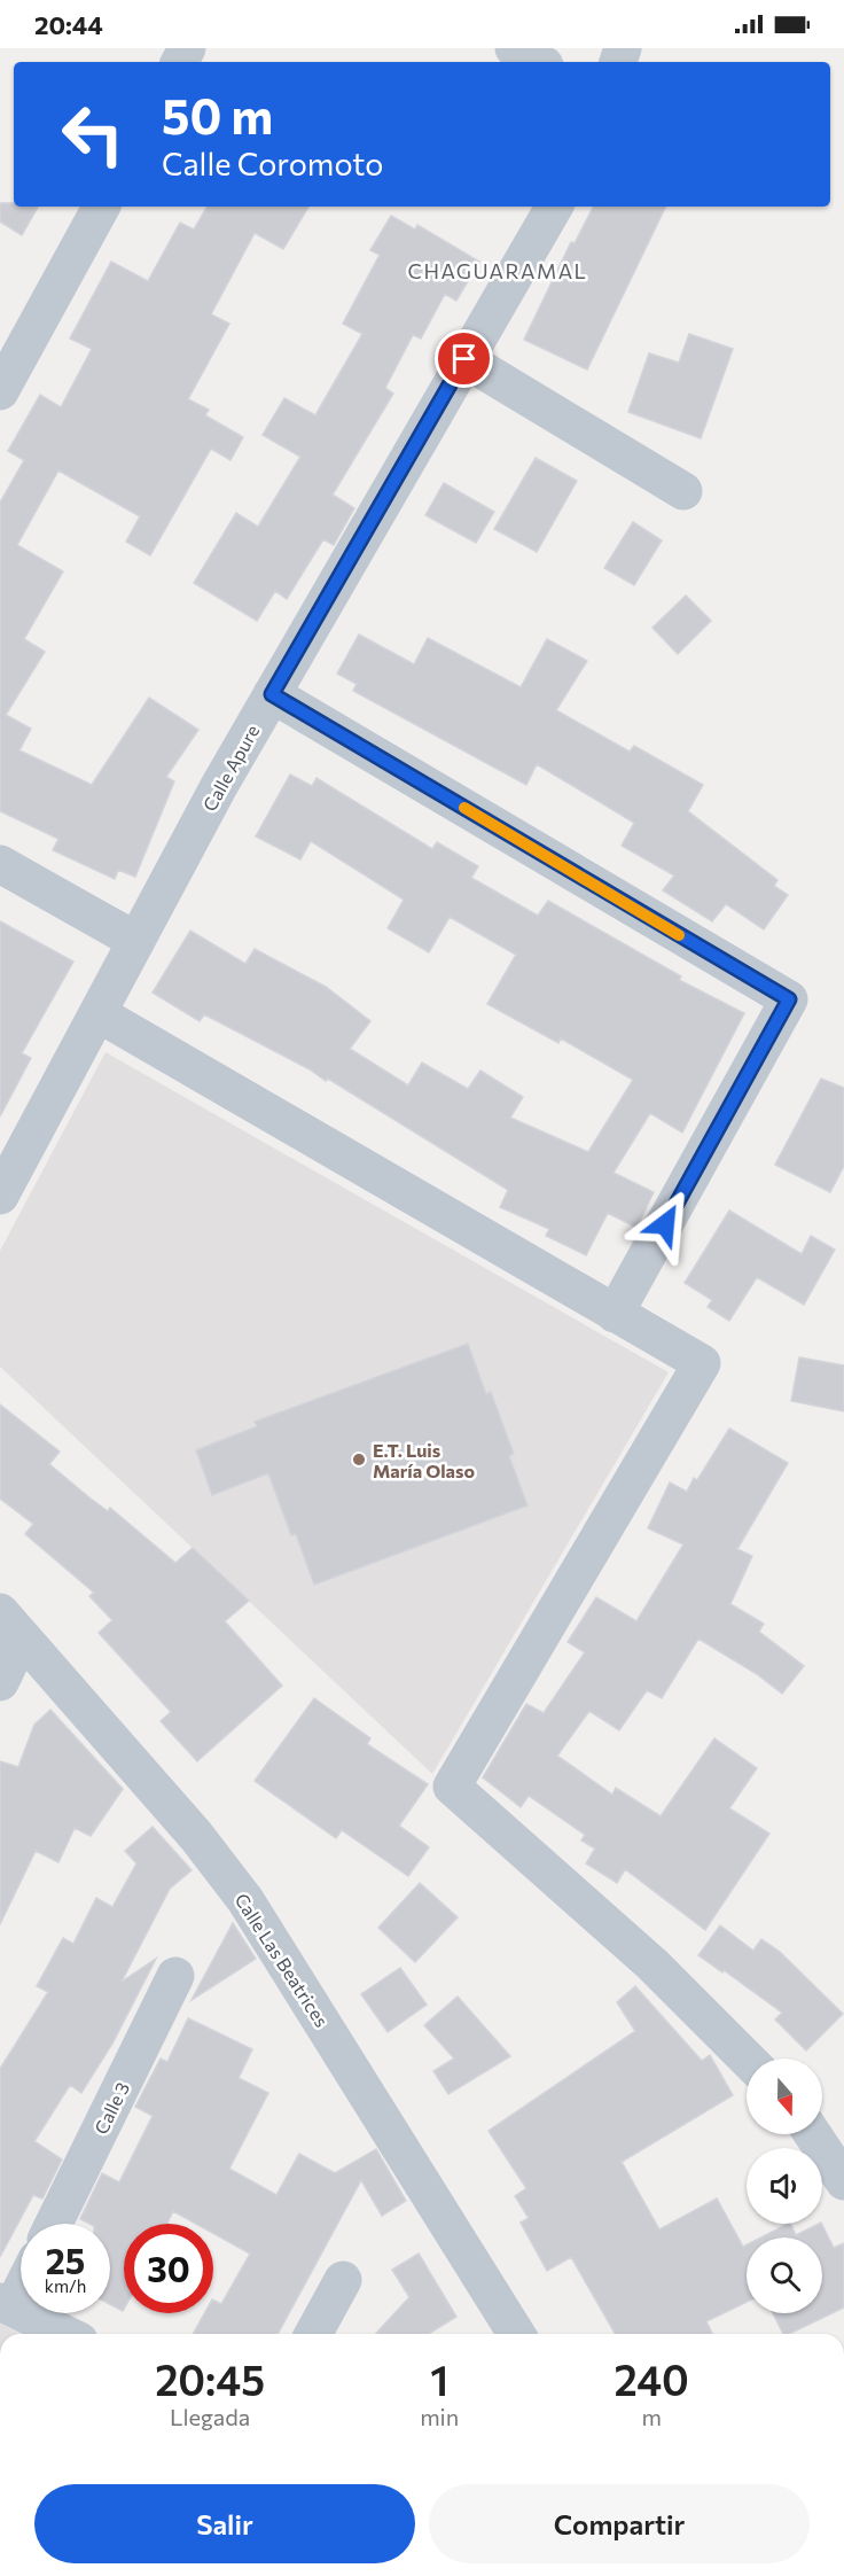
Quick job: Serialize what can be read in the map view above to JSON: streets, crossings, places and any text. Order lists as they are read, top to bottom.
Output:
{
  "streets": {
    "street": ["Calle Apure", "Calle Las Beatrices", "Calle 3"]
  },
  "districts": ["CHAGUARAMAL"],
  "places": ["E.T. Luis María Olaso"],
  "north": "bottom",
  "page": {
    "status": "20:44",
    "turn": ["50 m", "Calle Coromoto"],
    "speed": "25 km/h",
    "limit": "30",
    "eta": [
      "20:45",
      "Llegada",
      "1",
      "min",
      "240",
      "m"
    ],
    "buttons": ["Salir", "Compartir"]
  }
}
